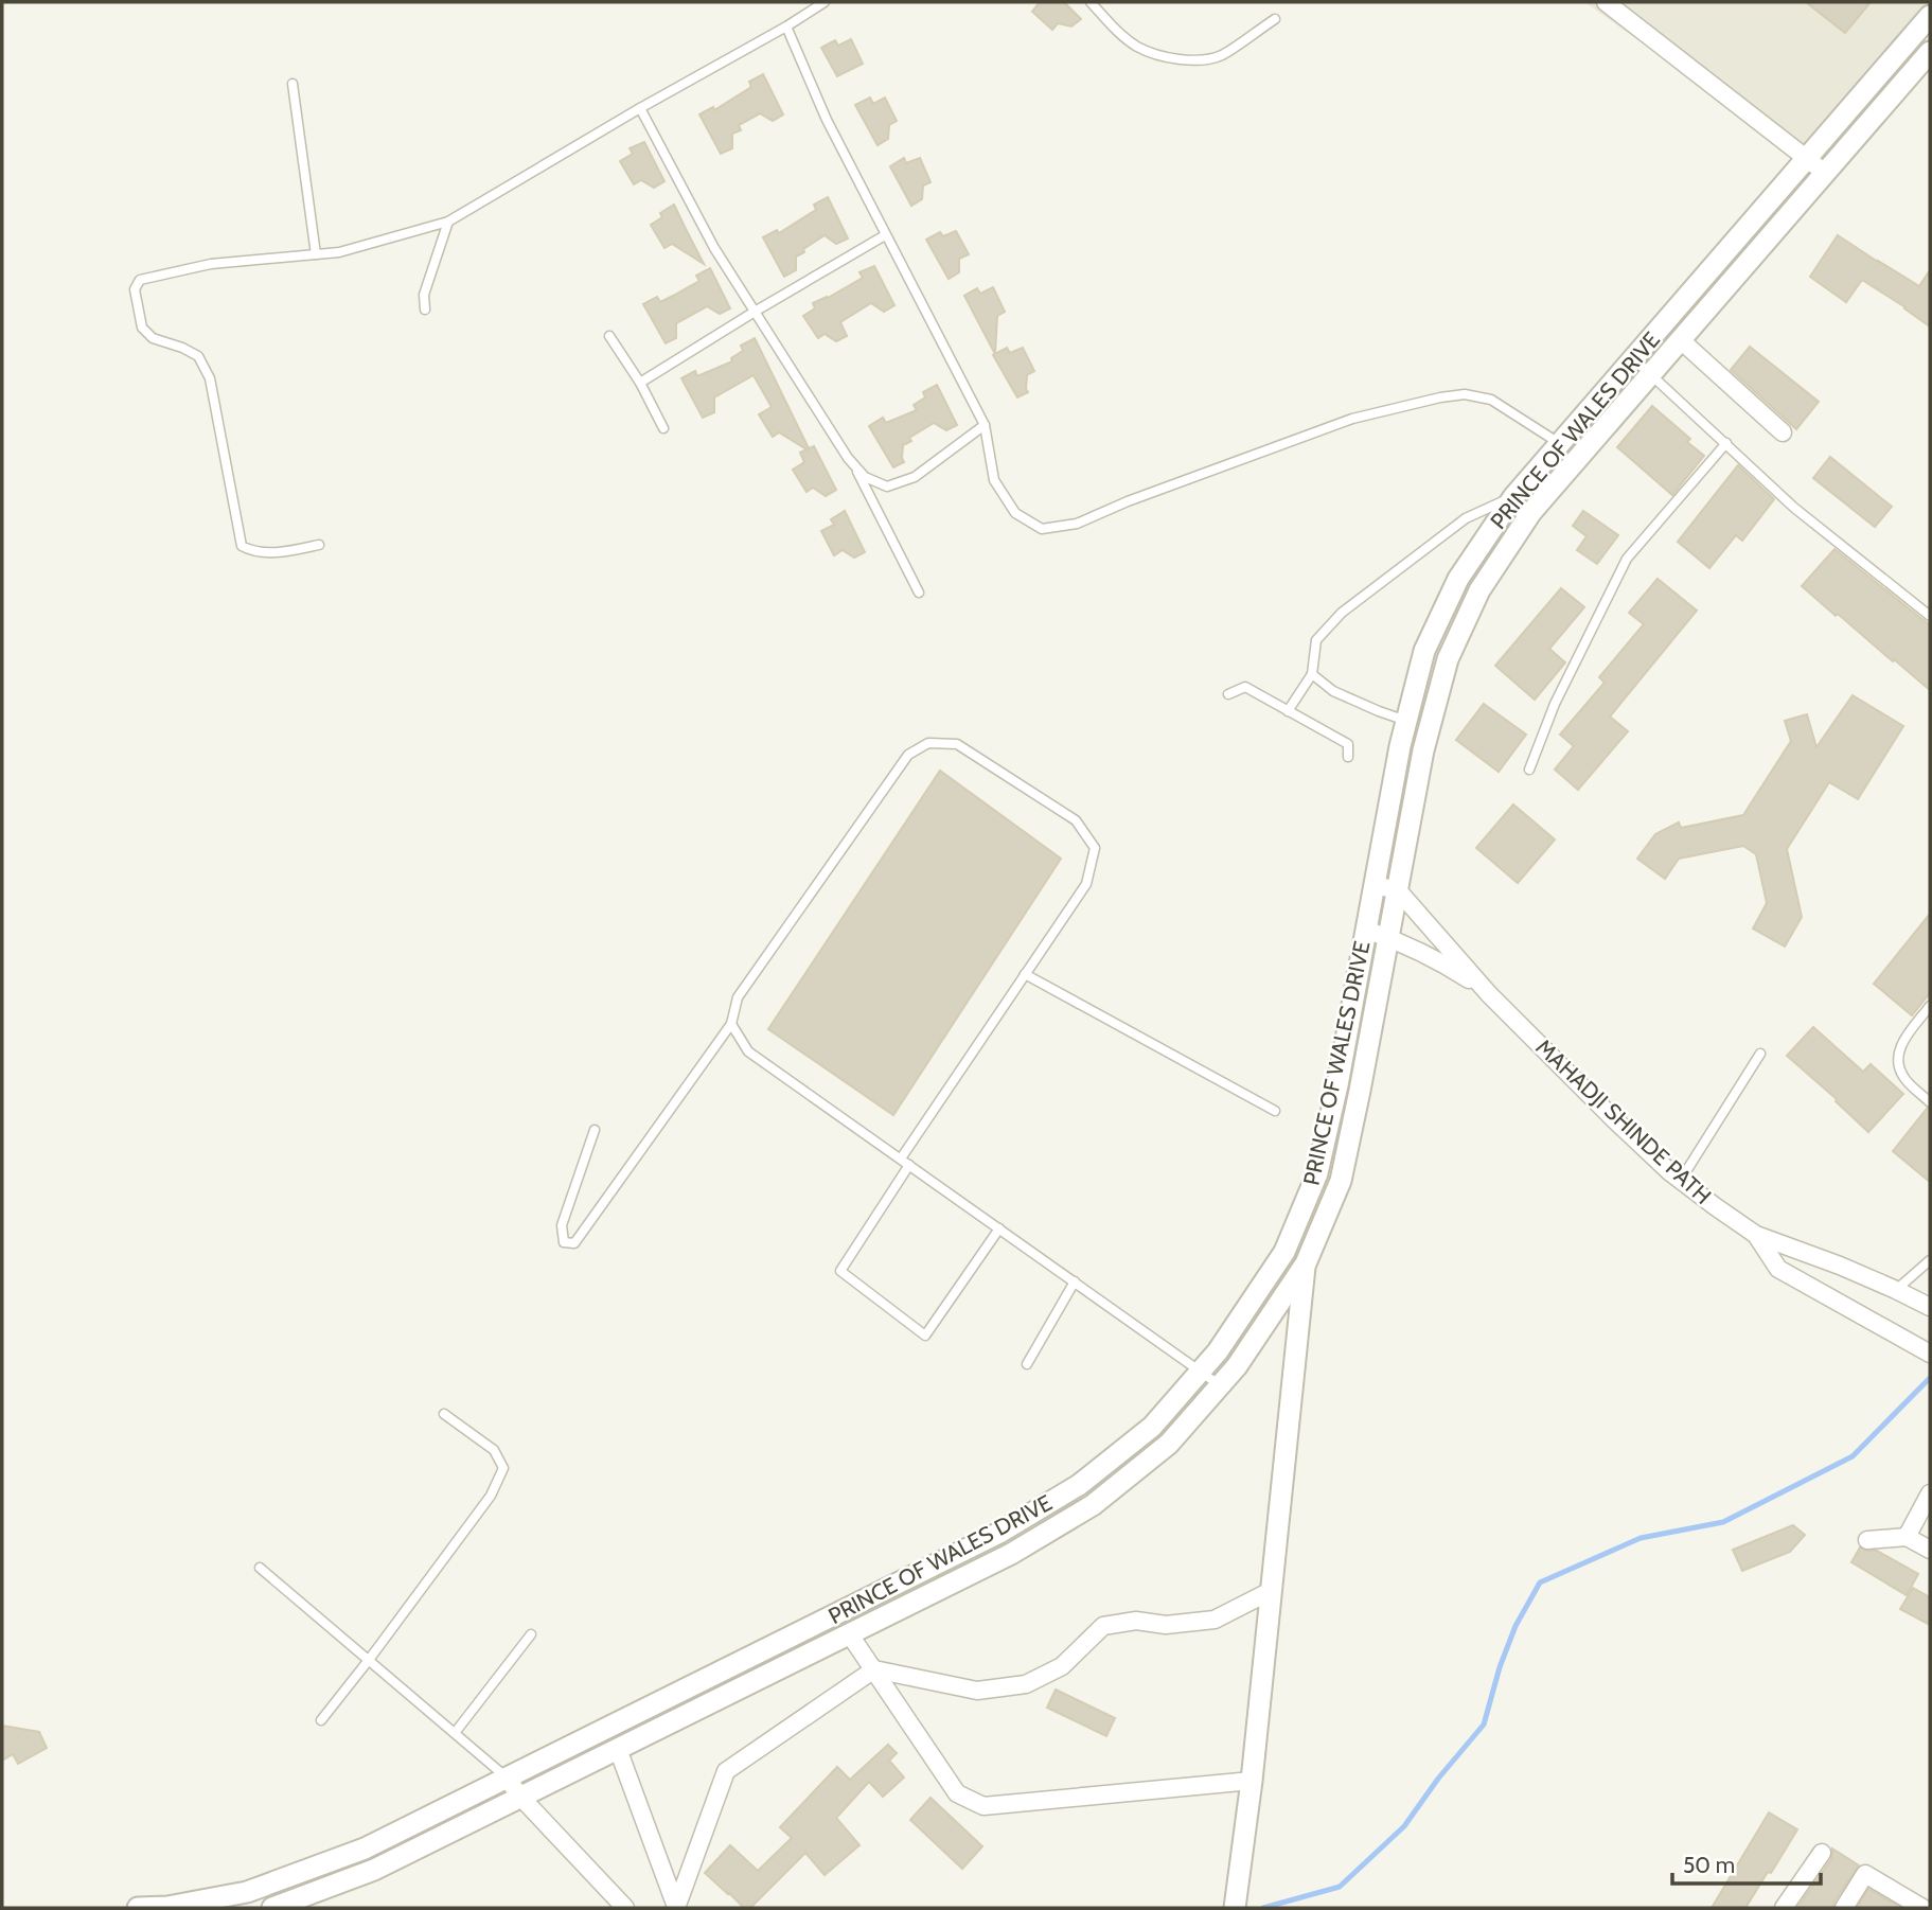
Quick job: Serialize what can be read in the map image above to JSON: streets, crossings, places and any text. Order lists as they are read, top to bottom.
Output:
{
  "streets": {
    "street": ["PRINCE OF WALES DRIVE", "MAHADJI SHINDE PATH"]
  },
  "crossings": [
    ["PRINCE OF WALES DRIVE", "MAHADJI SHINDE PATH"]
  ],
  "scale_bar": "50 m"
}
